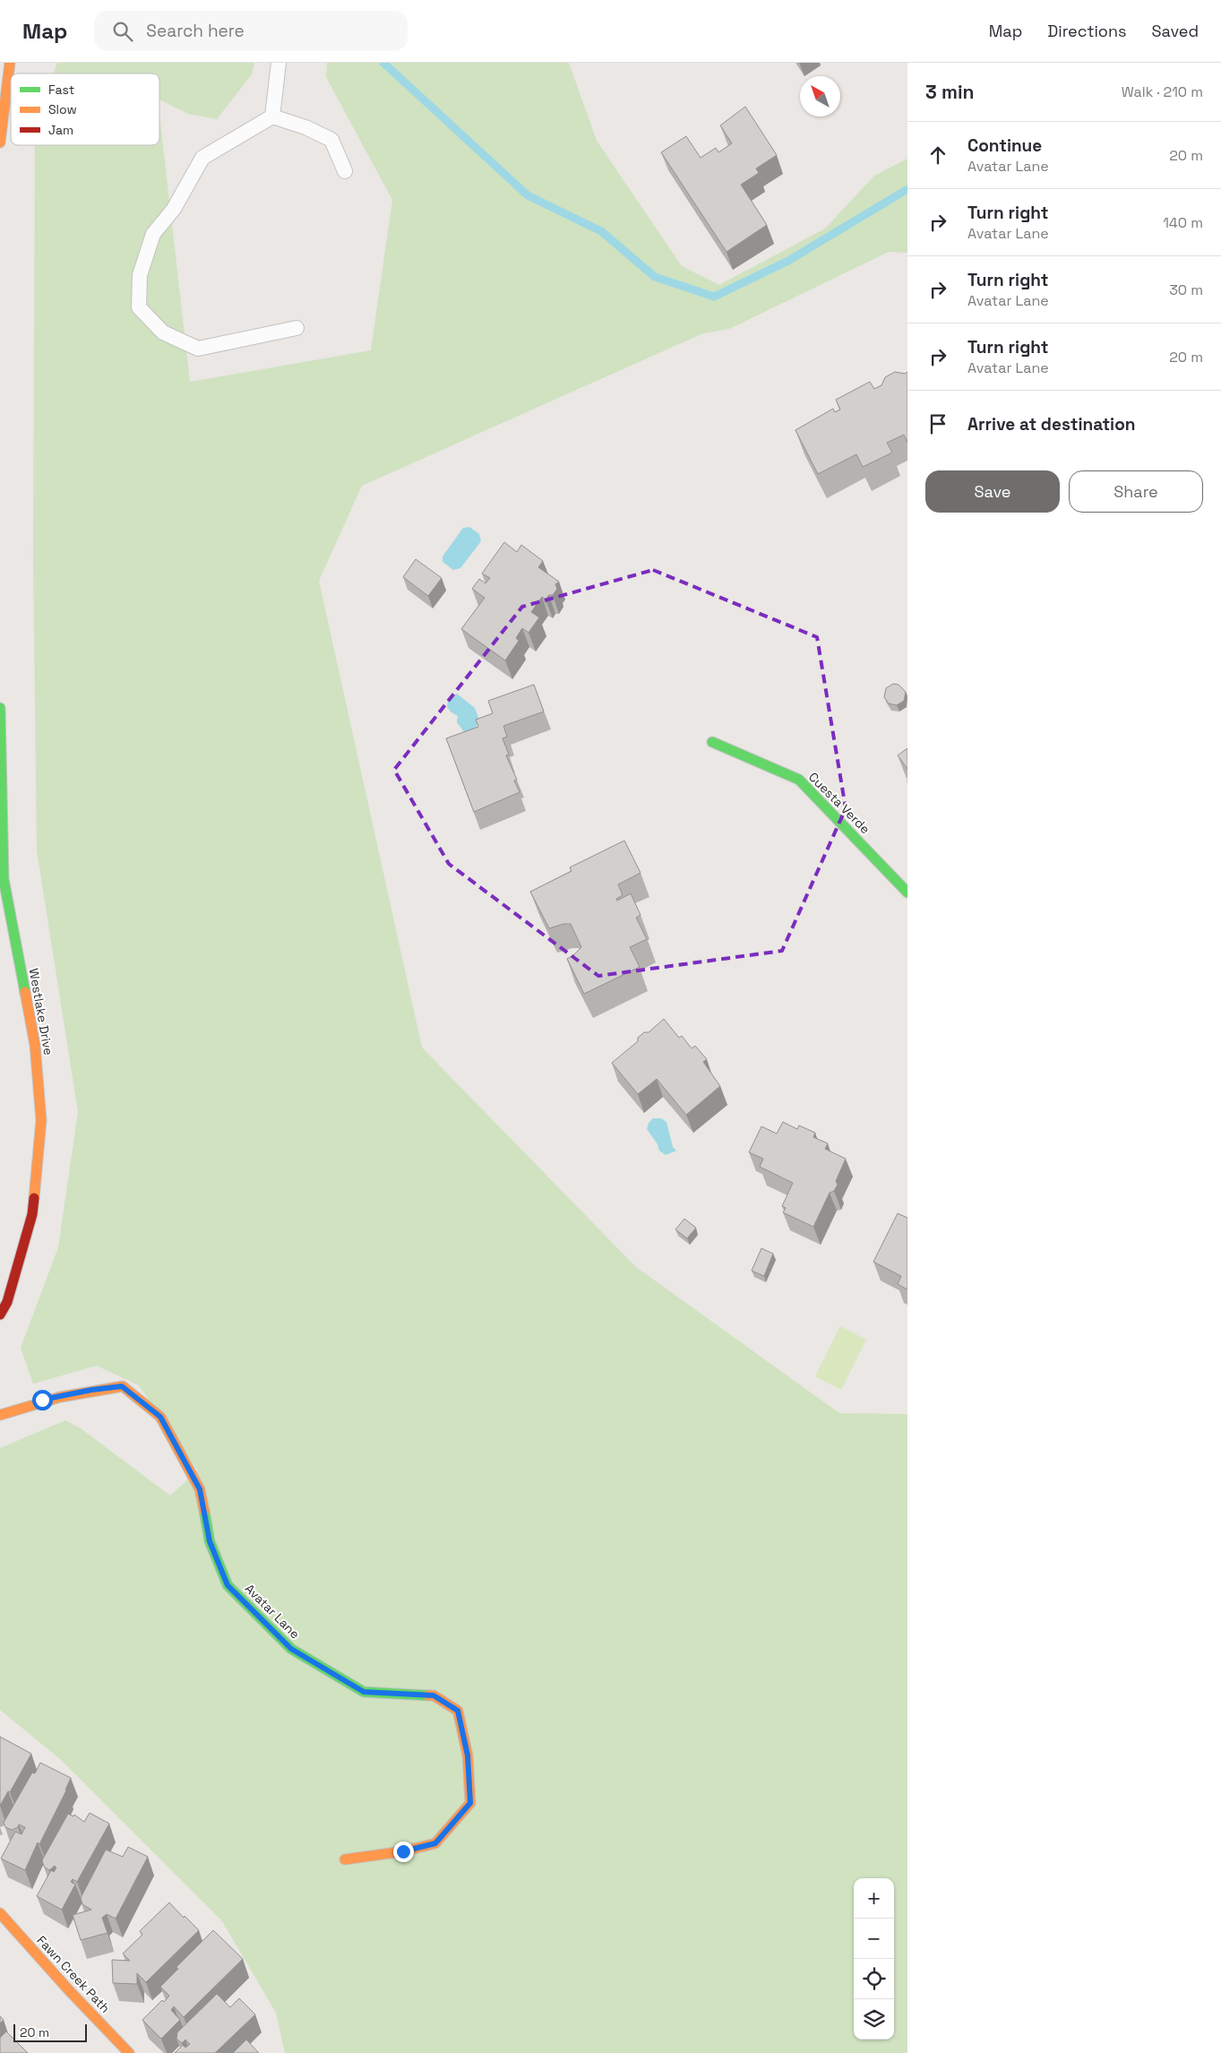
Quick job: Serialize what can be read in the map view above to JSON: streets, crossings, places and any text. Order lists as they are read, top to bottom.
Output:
{
  "streets": {
    "street": [
      "Cuesta Verde",
      "Westlake Drive",
      "Avatar Lane",
      "Fawn Creek Path"
    ]
  },
  "legend": ["Fast", "Slow", "Jam"],
  "scale_bar": "20 m",
  "north": "top left",
  "page": {
    "header": "Map",
    "search": "Search here",
    "nav": ["Map", "Directions", "Saved"],
    "heading": ["3 min", "Walk · 210 m"],
    "list": [
      ["Continue", "Avatar Lane", "20 m"],
      ["Turn right", "Avatar Lane", "140 m"],
      ["Turn right", "Avatar Lane", "30 m"],
      ["Turn right", "Avatar Lane", "20 m"],
      "Arrive at destination"
    ],
    "buttons": ["Save", "Share"],
    "map_buttons": ["+", "−"],
    "scale": "20 m"
  }
}
